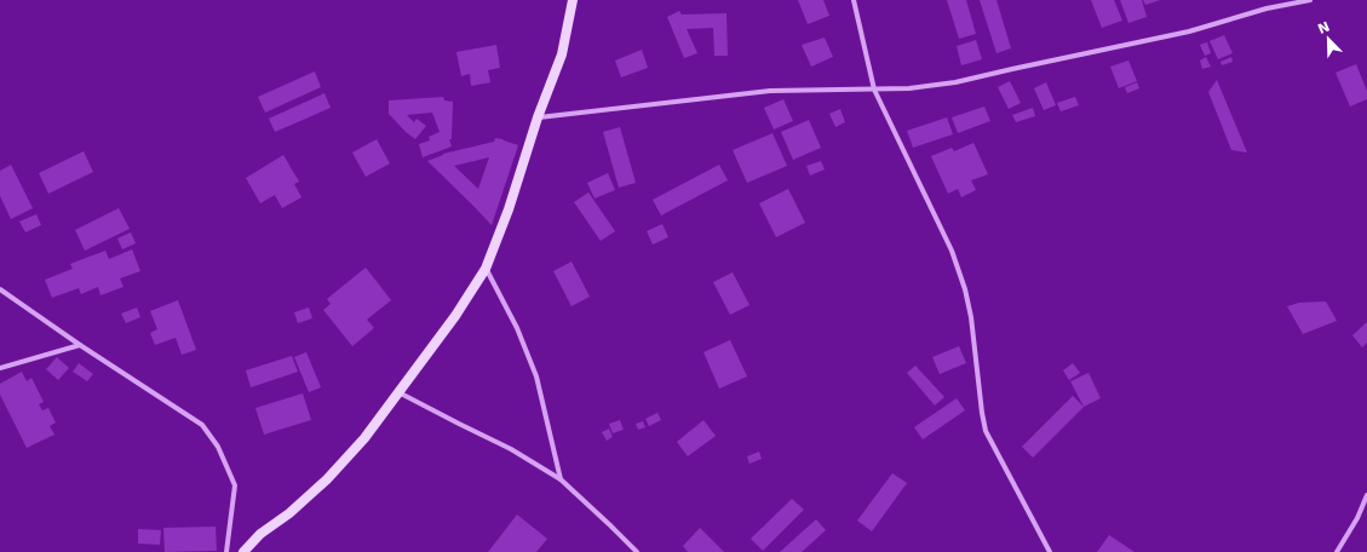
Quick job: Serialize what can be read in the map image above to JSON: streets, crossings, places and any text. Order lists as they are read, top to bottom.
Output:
{
  "north": "top left"
}
